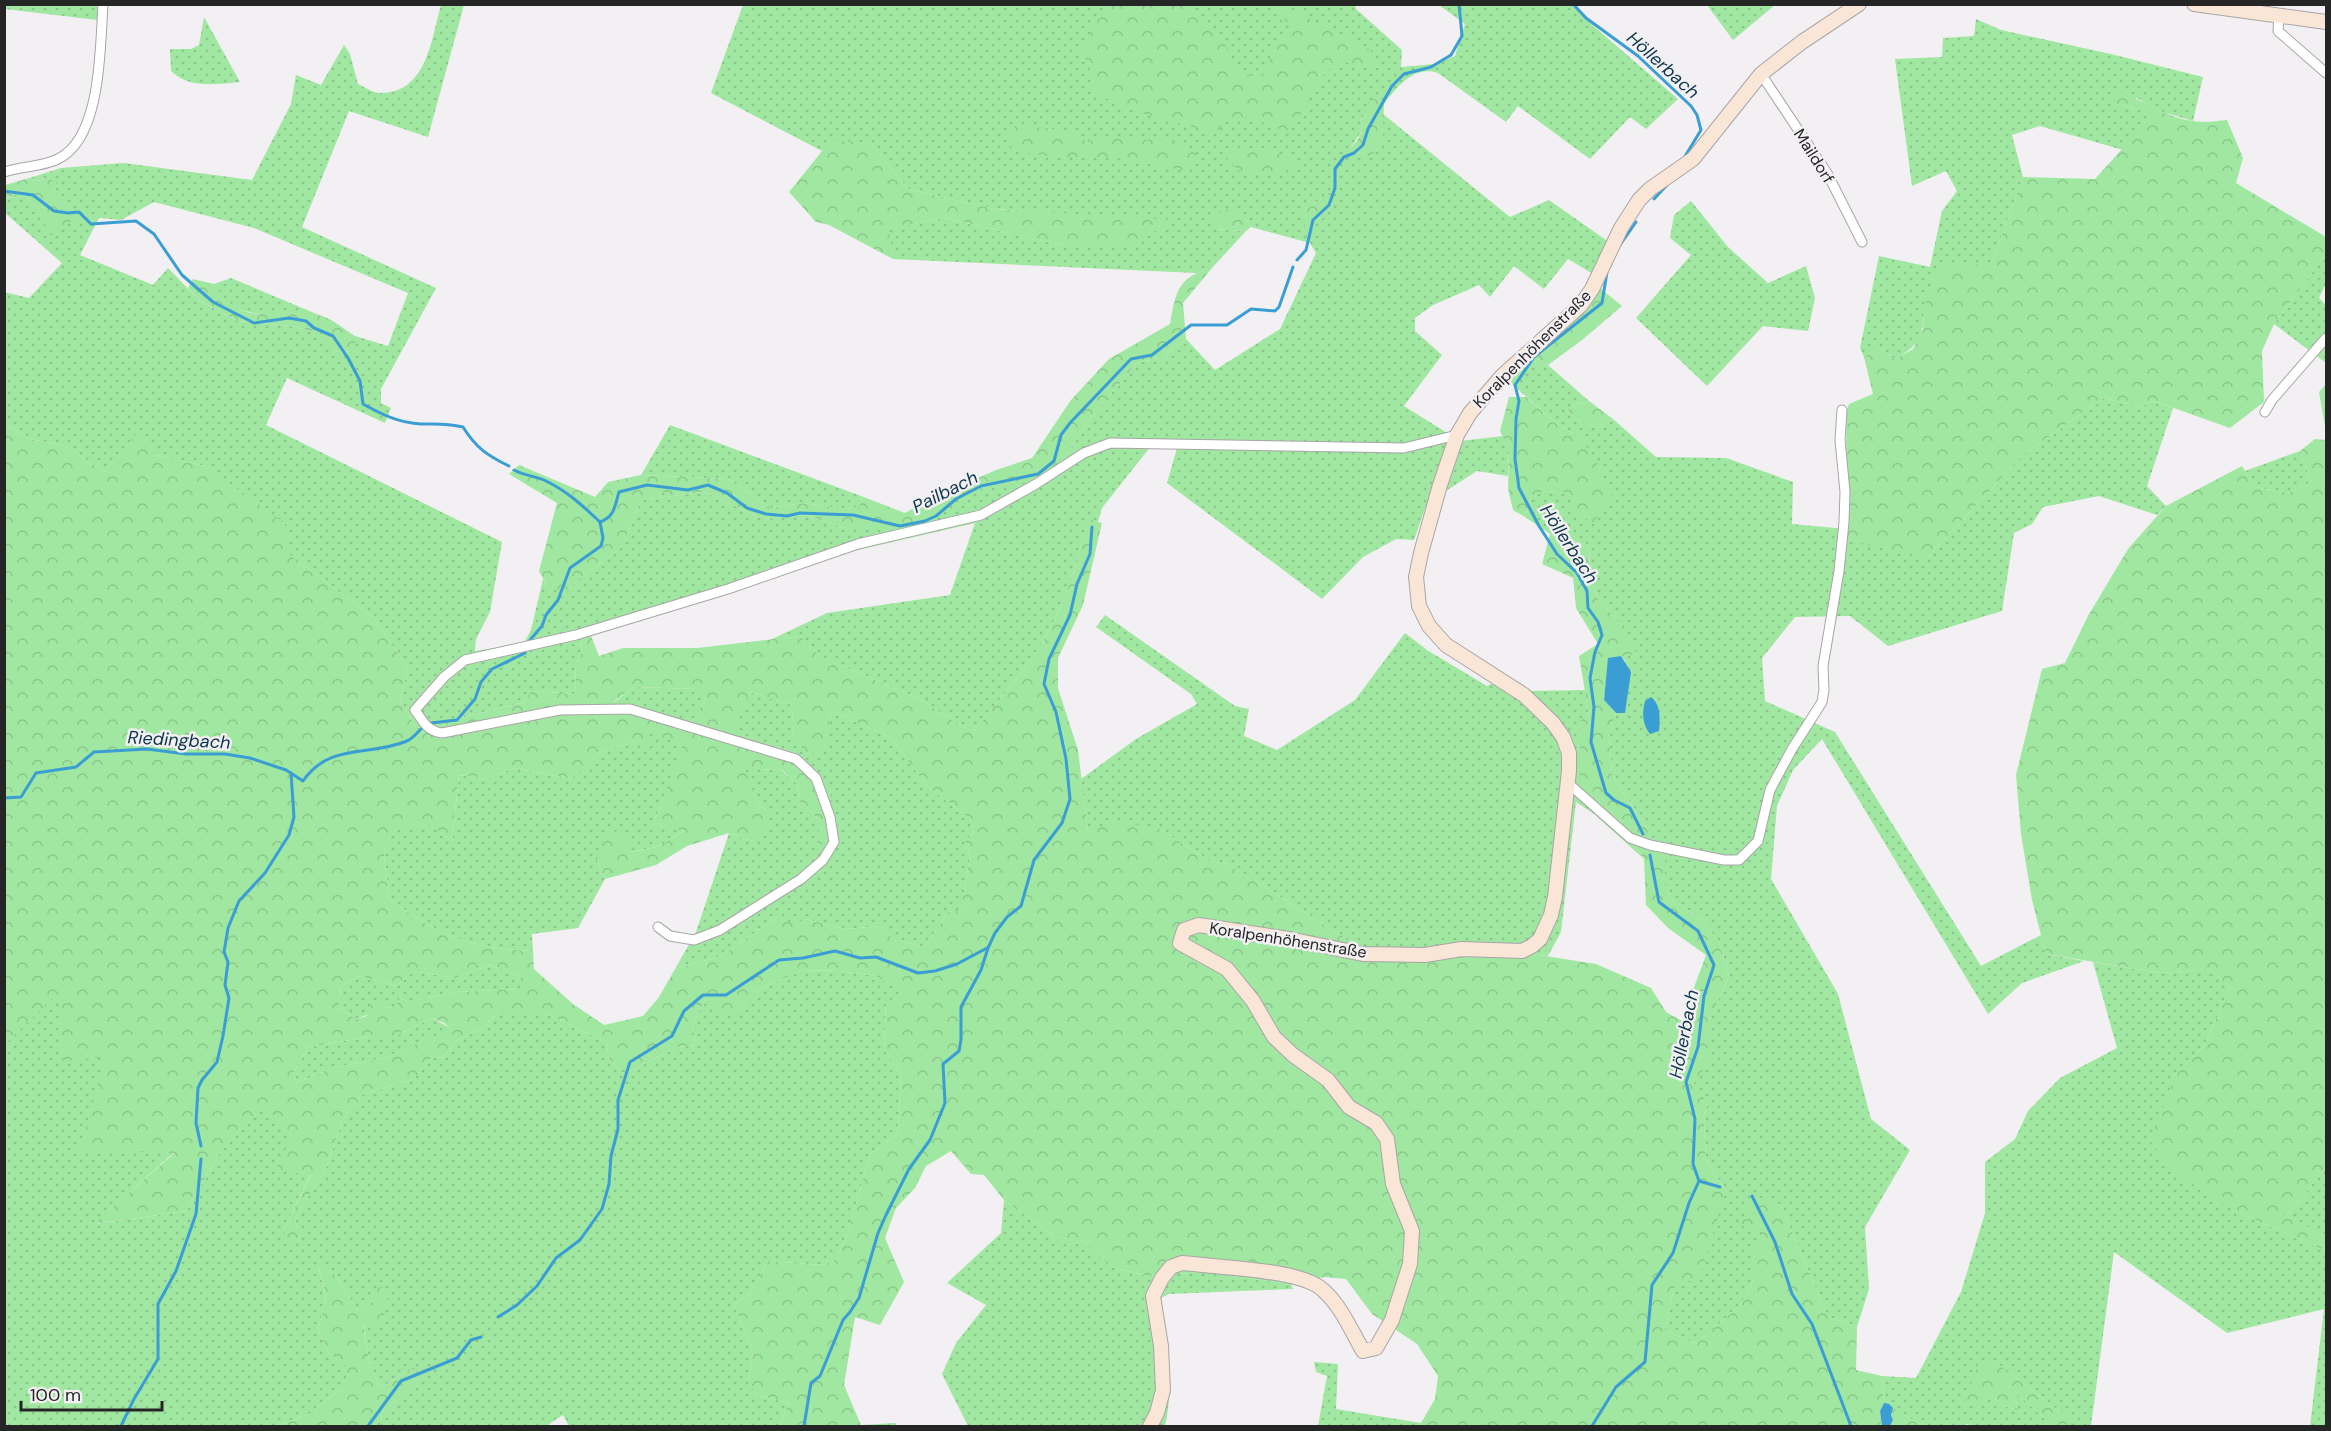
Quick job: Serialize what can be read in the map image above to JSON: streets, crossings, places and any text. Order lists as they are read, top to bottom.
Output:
{
  "streets": {
    "street": ["Maildorf", "Koralpenhöhenstraße"]
  },
  "crossings": [
    ["Maildorf", "Koralpenhöhenstraße"]
  ],
  "water": ["Höllerbach", "Pailbach", "Riedingbach"],
  "scale_bar": "100 m"
}
